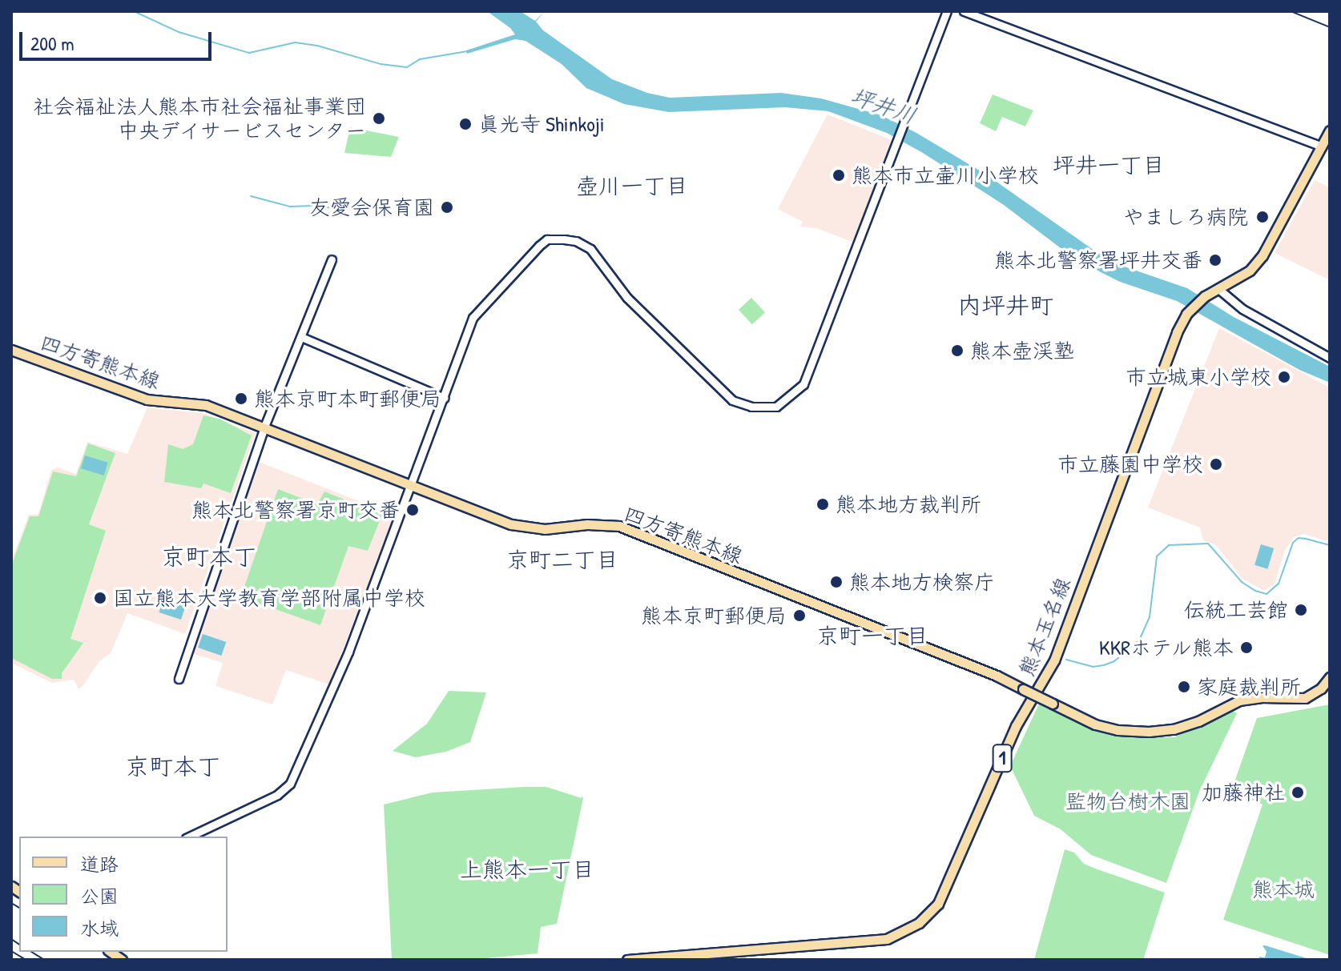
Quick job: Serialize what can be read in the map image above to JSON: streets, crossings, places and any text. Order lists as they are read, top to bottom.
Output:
{
  "streets": {
    "main road": ["四方寄熊本線", "熊本玉名線", "1"]
  },
  "districts": [
    "坪井一丁目",
    "壺川一丁目",
    "内坪井町",
    "京町本丁",
    "京町二丁目",
    "京町一丁目",
    "京町本丁",
    "上熊本一丁目"
  ],
  "water": ["坪井川"],
  "parks": ["監物台樹木園", "熊本城"],
  "places": [
    "社会福祉法人熊本市社会福祉事業団 中央デイサービスセンター",
    "眞光寺 Shinkoji",
    "熊本市立壷川小学校",
    "友愛会保育園",
    "やましろ病院",
    "熊本北警察署坪井交番",
    "熊本壺渓塾",
    "市立城東小学校",
    "熊本京町本町郵便局",
    "市立藤園中学校",
    "熊本地方裁判所",
    "熊本北警察署京町交番",
    "熊本地方検察庁",
    "国立熊本大学教育学部附属中学校",
    "伝統工芸館",
    "熊本京町郵便局",
    "KKRホテル熊本",
    "家庭裁判所",
    "加藤神社"
  ],
  "legend": ["道路", "公園", "水域"],
  "scale_bar": "200 m"
}
